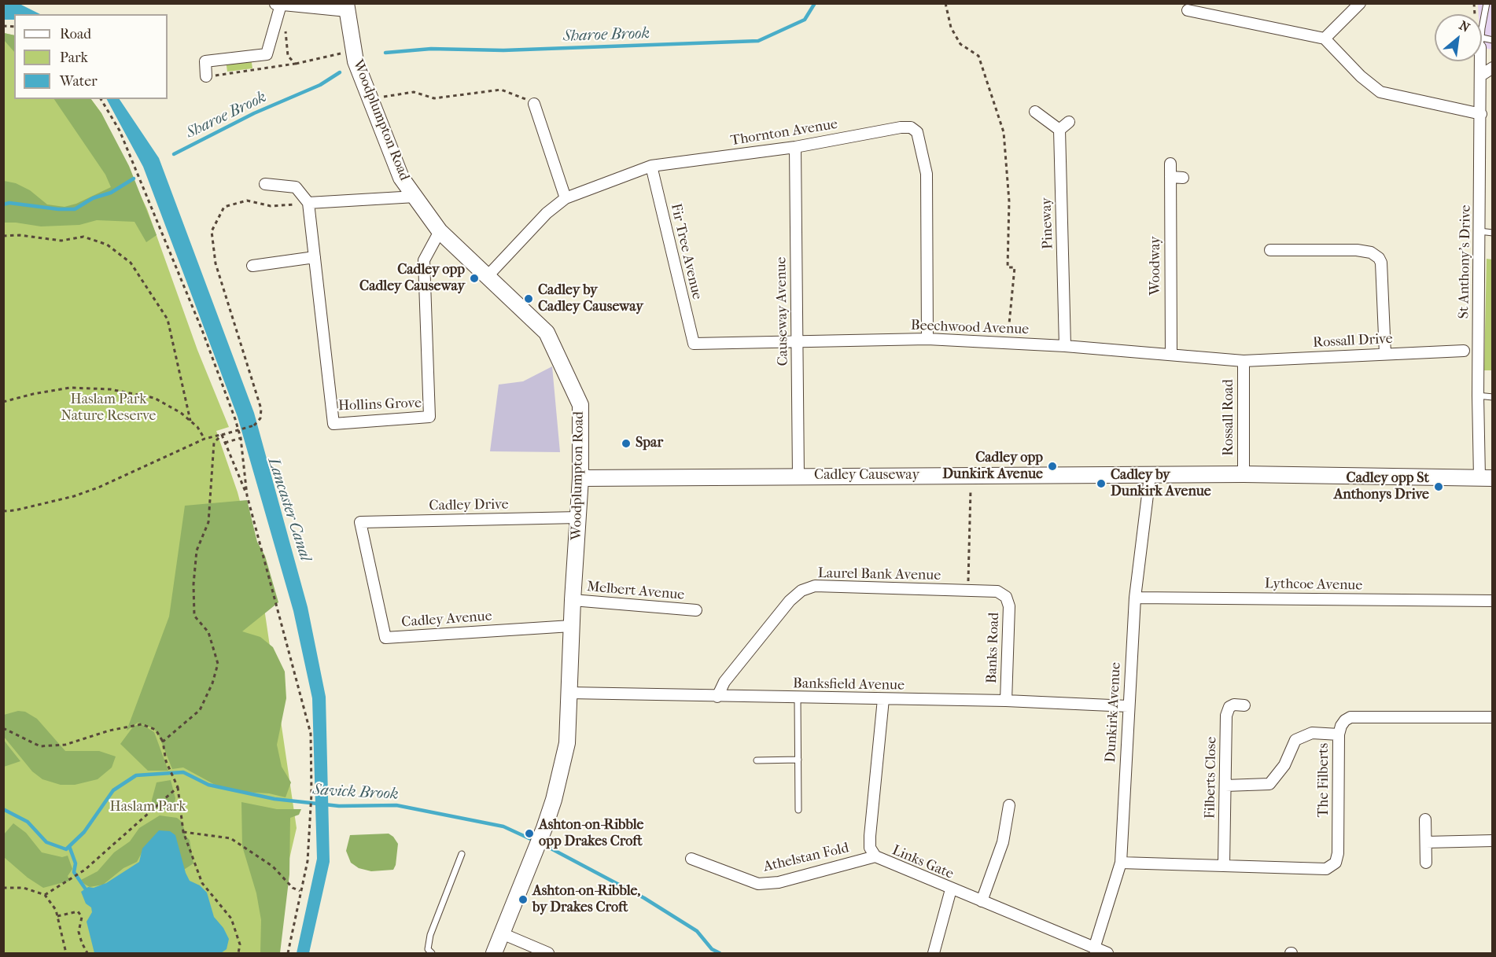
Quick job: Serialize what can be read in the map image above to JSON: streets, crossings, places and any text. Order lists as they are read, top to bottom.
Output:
{
  "streets": {
    "main road": ["Woodplumpton Road", "Cadley Causeway"],
    "street": [
      "Thornton Avenue",
      "Pineway",
      "Fir Tree Avenue",
      "St Anthony's Drive",
      "Woodway",
      "Causeway Avenue",
      "Beechwood Avenue",
      "Rossall Drive",
      "Hollins Grove",
      "Rossall Road",
      "Cadley Drive",
      "Laurel Bank Avenue",
      "Lythcoe Avenue",
      "Melbert Avenue",
      "Cadley Avenue",
      "Banks Road",
      "Banksfield Avenue",
      "Dunkirk Avenue",
      "Filberts Close",
      "The Filberts",
      "Athelstan Fold",
      "Links Gate"
    ]
  },
  "crossings": [
    ["Woodplumpton Road", "Thornton Avenue"],
    ["Woodplumpton Road", "Hollins Grove"],
    ["Woodplumpton Road", "Cadley Causeway"],
    ["Woodplumpton Road", "Cadley Drive"],
    ["Woodplumpton Road", "Melbert Avenue"],
    ["Woodplumpton Road", "Cadley Avenue"],
    ["Woodplumpton Road", "Banksfield Avenue"],
    ["Thornton Avenue", "Fir Tree Avenue"],
    ["Thornton Avenue", "Causeway Avenue"],
    ["Thornton Avenue", "Beechwood Avenue"],
    ["Pineway", "Beechwood Avenue"],
    ["Fir Tree Avenue", "Beechwood Avenue"],
    ["St Anthony's Drive", "Cadley Causeway"],
    ["Woodway", "Beechwood Avenue"],
    ["Causeway Avenue", "Beechwood Avenue"],
    ["Causeway Avenue", "Cadley Causeway"],
    ["Beechwood Avenue", "Rossall Drive"],
    ["Beechwood Avenue", "Rossall Road"],
    ["Rossall Drive", "Rossall Road"],
    ["Rossall Road", "Cadley Causeway"],
    ["Cadley Causeway", "Dunkirk Avenue"],
    ["Cadley Drive", "Cadley Avenue"],
    ["Laurel Bank Avenue", "Banks Road"],
    ["Laurel Bank Avenue", "Banksfield Avenue"],
    ["Lythcoe Avenue", "Dunkirk Avenue"],
    ["Banks Road", "Banksfield Avenue"],
    ["Banksfield Avenue", "Dunkirk Avenue"],
    ["Banksfield Avenue", "Links Gate"],
    ["Dunkirk Avenue", "The Filberts"],
    ["Dunkirk Avenue", "Links Gate"],
    ["Filberts Close", "The Filberts"],
    ["Athelstan Fold", "Links Gate"]
  ],
  "water": ["Sharoe Brook", "Lancaster Canal", "Savick Brook"],
  "parks": ["Haslam Park Nature Reserve", "Haslam Park"],
  "places": [
    "Cadley opp Cadley Causeway",
    "Cadley by Cadley Causeway",
    "Spar",
    "Cadley opp Dunkirk Avenue",
    "Cadley by Dunkirk Avenue",
    "Cadley opp St Anthonys Drive",
    "Ashton-on-Ribble opp Drakes Croft",
    "Ashton-on-Ribble, by Drakes Croft"
  ],
  "legend": ["Road", "Park", "Water"],
  "north": "top right"
}
